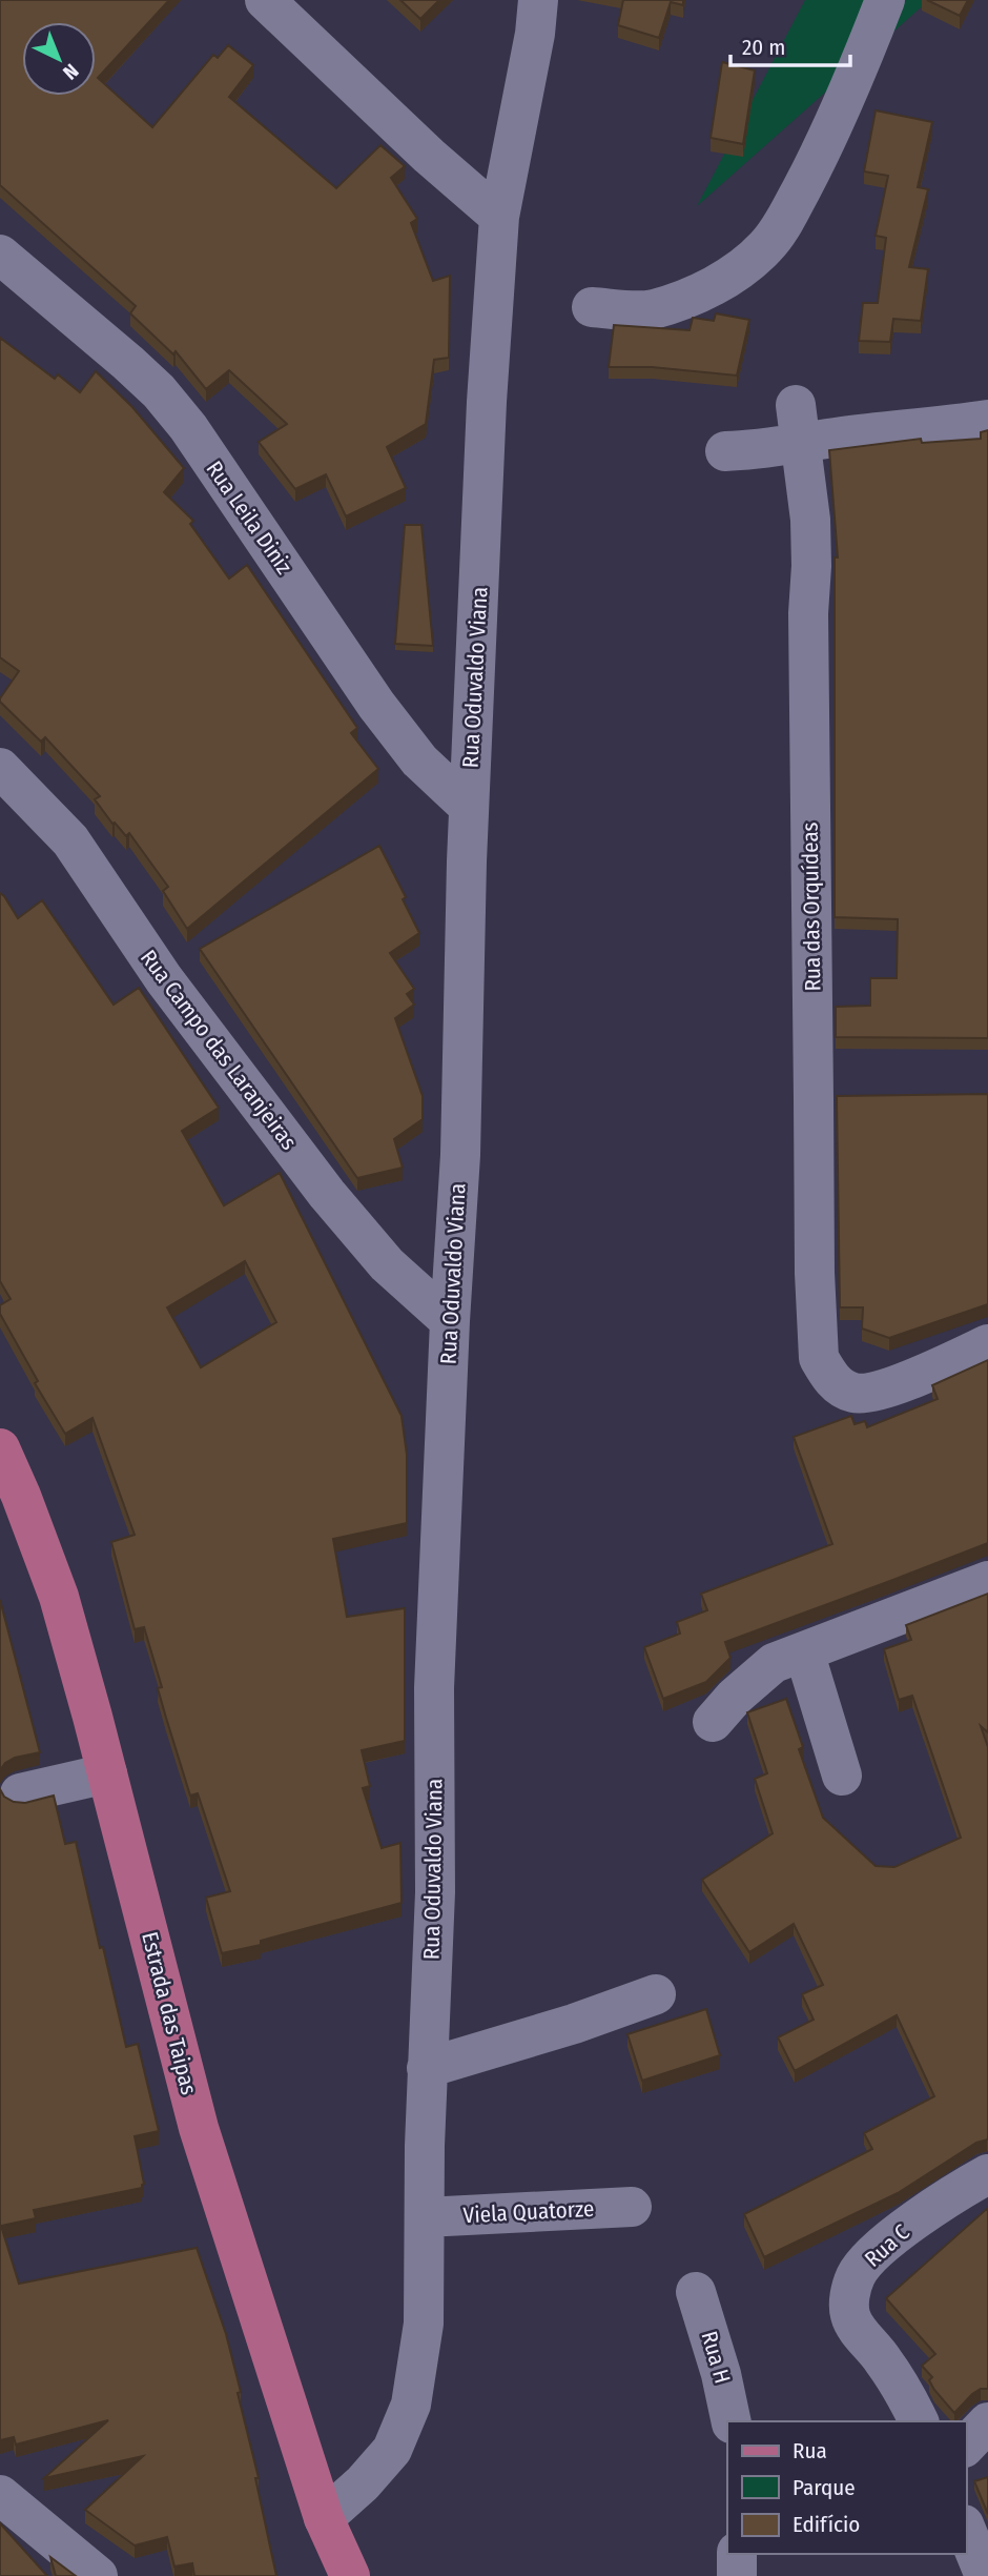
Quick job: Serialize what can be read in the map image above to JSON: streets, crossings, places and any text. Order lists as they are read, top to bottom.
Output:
{
  "streets": {
    "main road": ["Estrada das Taipas"],
    "street": [
      "Rua Leila Diniz",
      "Rua Oduvaldo Viana",
      "Rua das Orquídeas",
      "Rua Campo das Laranjeiras",
      "Viela Quatorze",
      "Rua C",
      "Rua H"
    ]
  },
  "crossings": [
    ["Rua Leila Diniz", "Rua Oduvaldo Viana"],
    ["Rua Oduvaldo Viana", "Rua Campo das Laranjeiras"],
    ["Rua Oduvaldo Viana", "Estrada das Taipas"],
    ["Rua Oduvaldo Viana", "Viela Quatorze"]
  ],
  "legend": ["Rua", "Parque", "Edifício"],
  "scale_bar": "20 m",
  "north": "bottom right"
}
